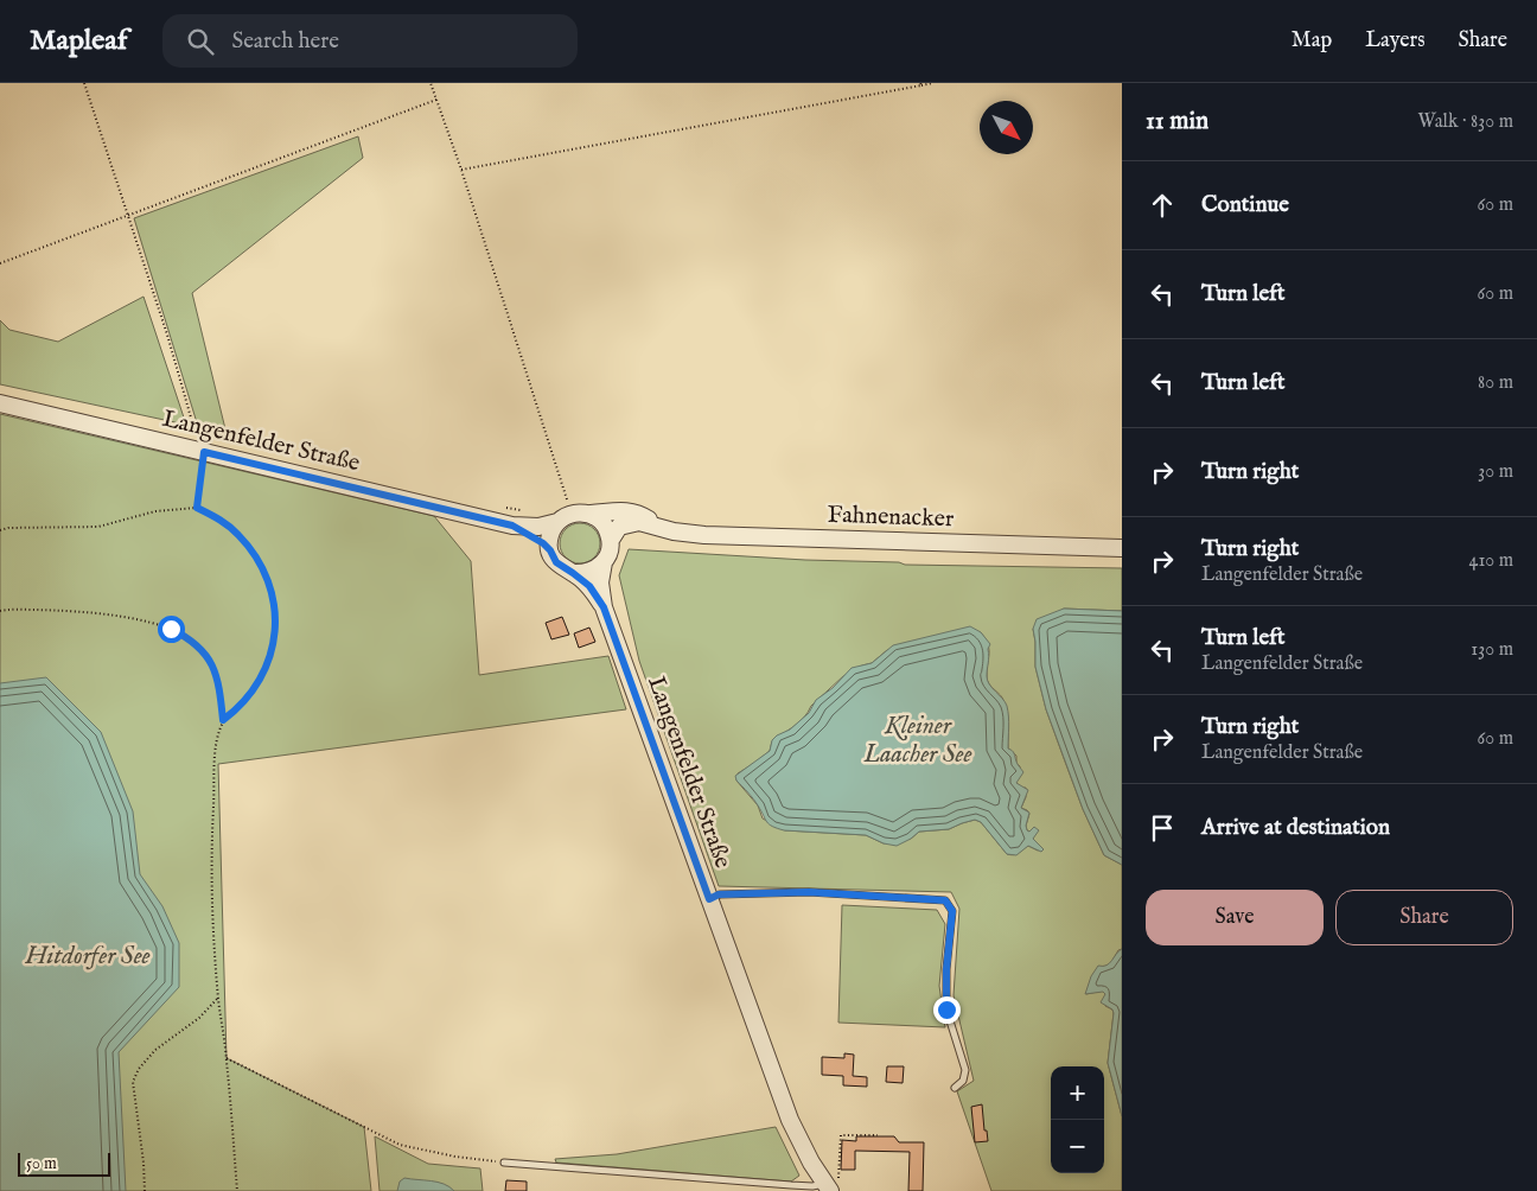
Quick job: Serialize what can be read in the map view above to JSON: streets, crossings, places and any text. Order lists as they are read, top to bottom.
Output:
{
  "streets": {
    "street": ["Langenfelder Straße", "Fahnenacker"]
  },
  "crossings": [
    ["Langenfelder Straße", "Fahnenacker"]
  ],
  "water": ["Kleiner Laacher See", "Hitdorfer See"],
  "scale_bar": "50 m",
  "north": "bottom right",
  "page": {
    "header": "Mapleaf",
    "search": "Search here",
    "nav": ["Map", "Layers", "Share"],
    "heading": ["11 min", "Walk · 830 m"],
    "list": [
      ["Continue", "60 m"],
      ["Turn left", "60 m"],
      ["Turn left", "80 m"],
      ["Turn right", "30 m"],
      ["Turn right", "Langenfelder Straße", "410 m"],
      ["Turn left", "Langenfelder Straße", "130 m"],
      ["Turn right", "Langenfelder Straße", "60 m"],
      "Arrive at destination"
    ],
    "buttons": ["Save", "Share"],
    "map_buttons": ["+", "−"],
    "scale": "50 m"
  }
}
